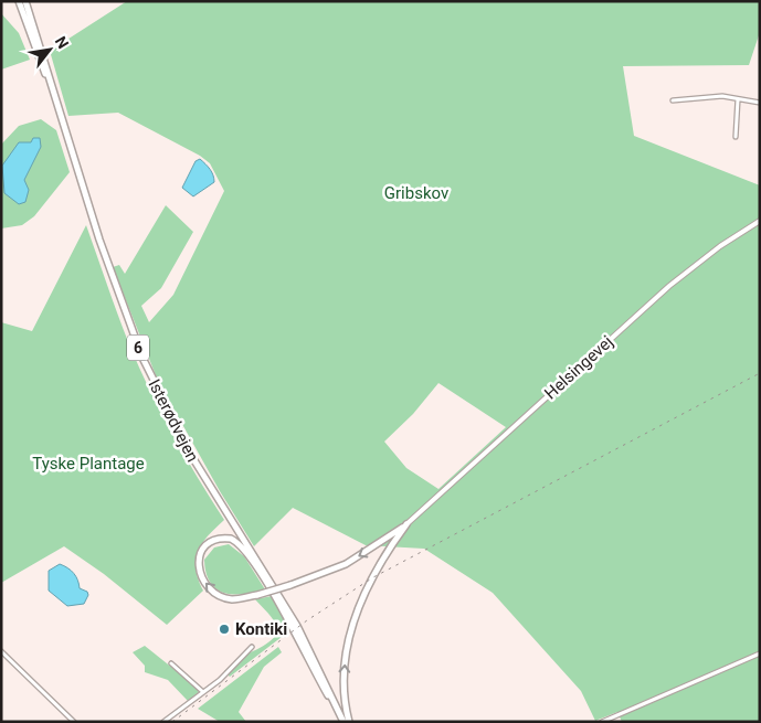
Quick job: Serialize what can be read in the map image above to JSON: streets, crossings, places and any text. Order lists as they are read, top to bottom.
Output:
{
  "streets": {
    "highway": ["6", "Isterødvejen"],
    "street": ["Helsingevej"]
  },
  "parks": ["Gribskov", "Tyske Plantage"],
  "places": ["Kontiki"],
  "north": "top right"
}
